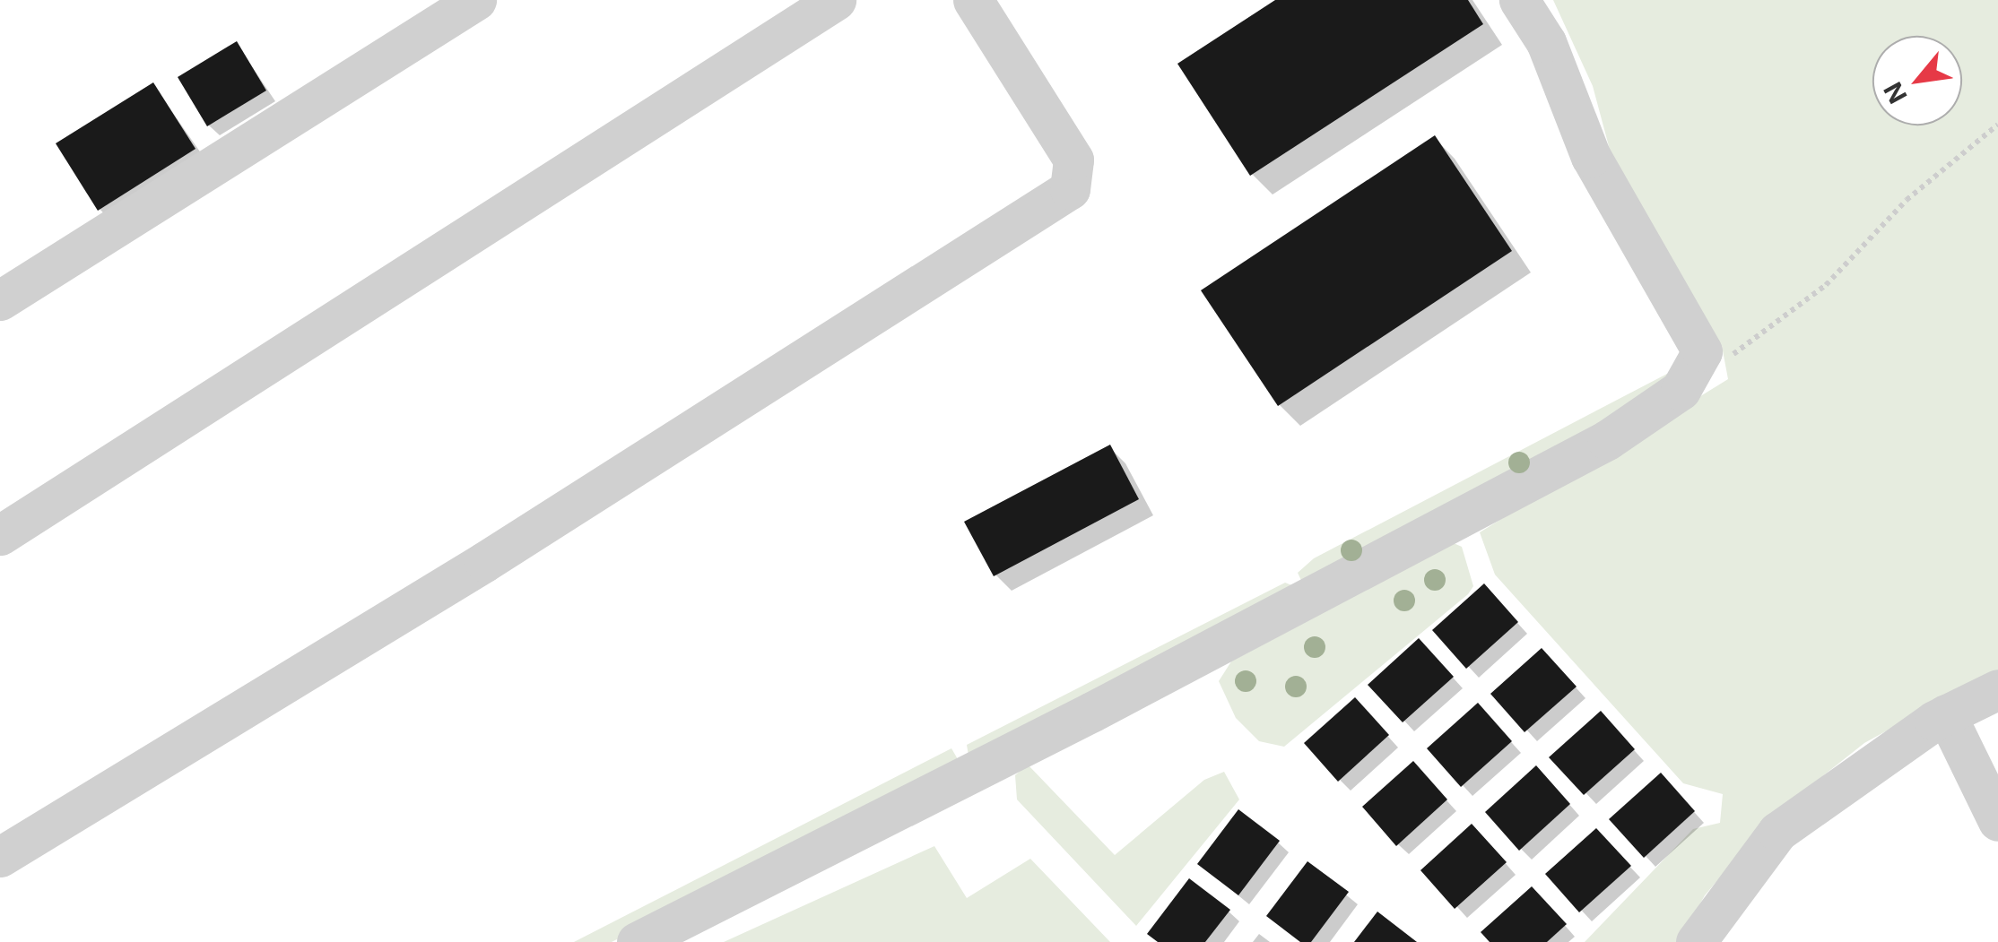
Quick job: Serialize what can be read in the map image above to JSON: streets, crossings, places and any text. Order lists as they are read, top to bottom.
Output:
{
  "north": "bottom left"
}
